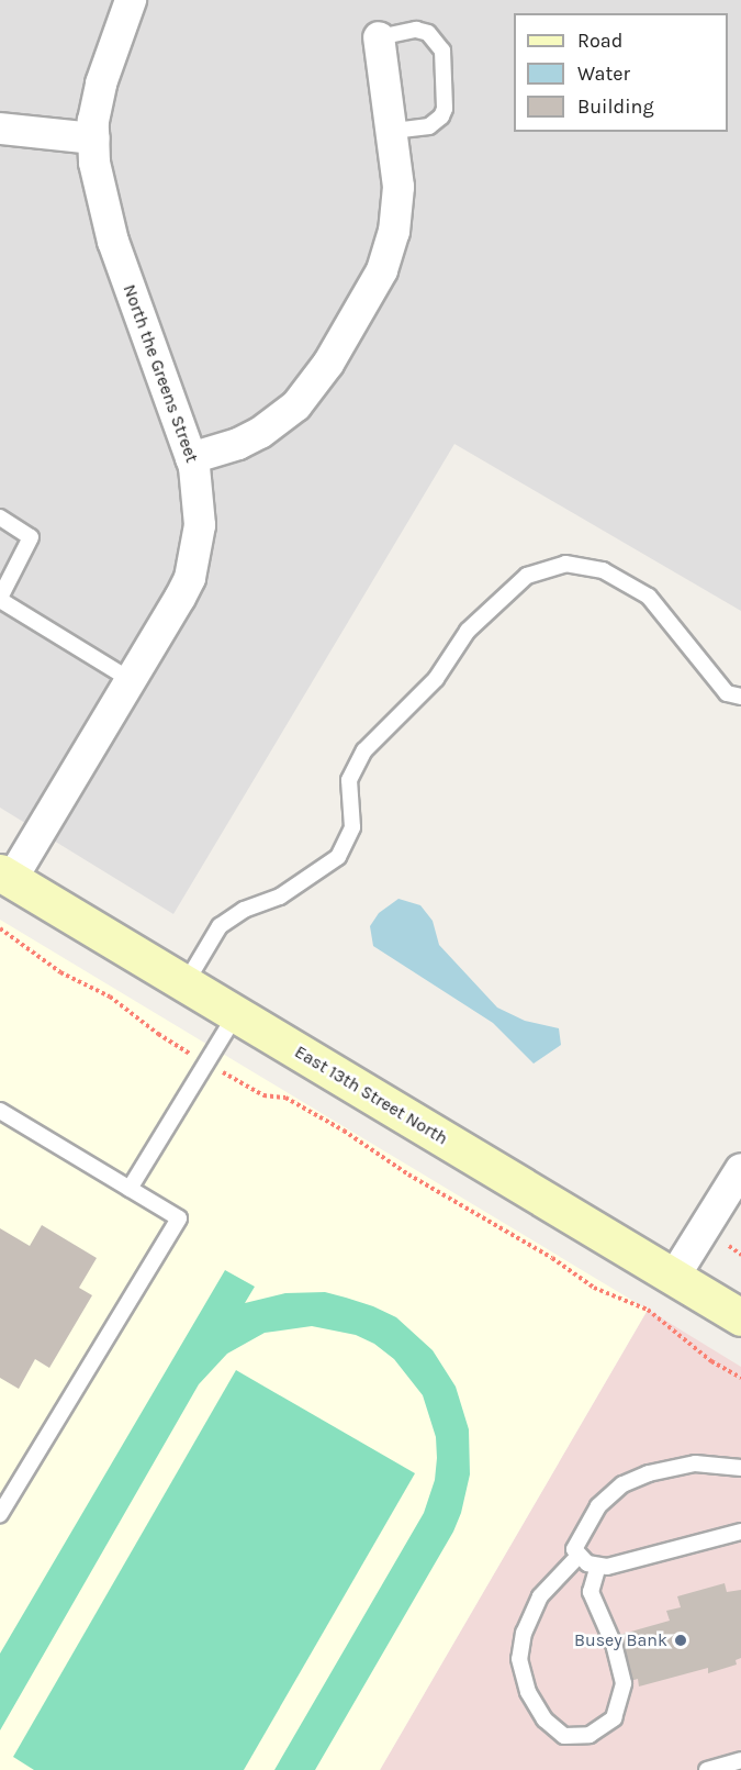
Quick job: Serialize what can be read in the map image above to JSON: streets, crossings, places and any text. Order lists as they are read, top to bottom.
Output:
{
  "streets": {
    "main road": ["East 13th Street North"],
    "street": ["North the Greens Street"]
  },
  "crossings": [
    ["North the Greens Street", "East 13th Street North"]
  ],
  "places": ["Busey Bank"],
  "legend": ["Road", "Water", "Building"]
}
